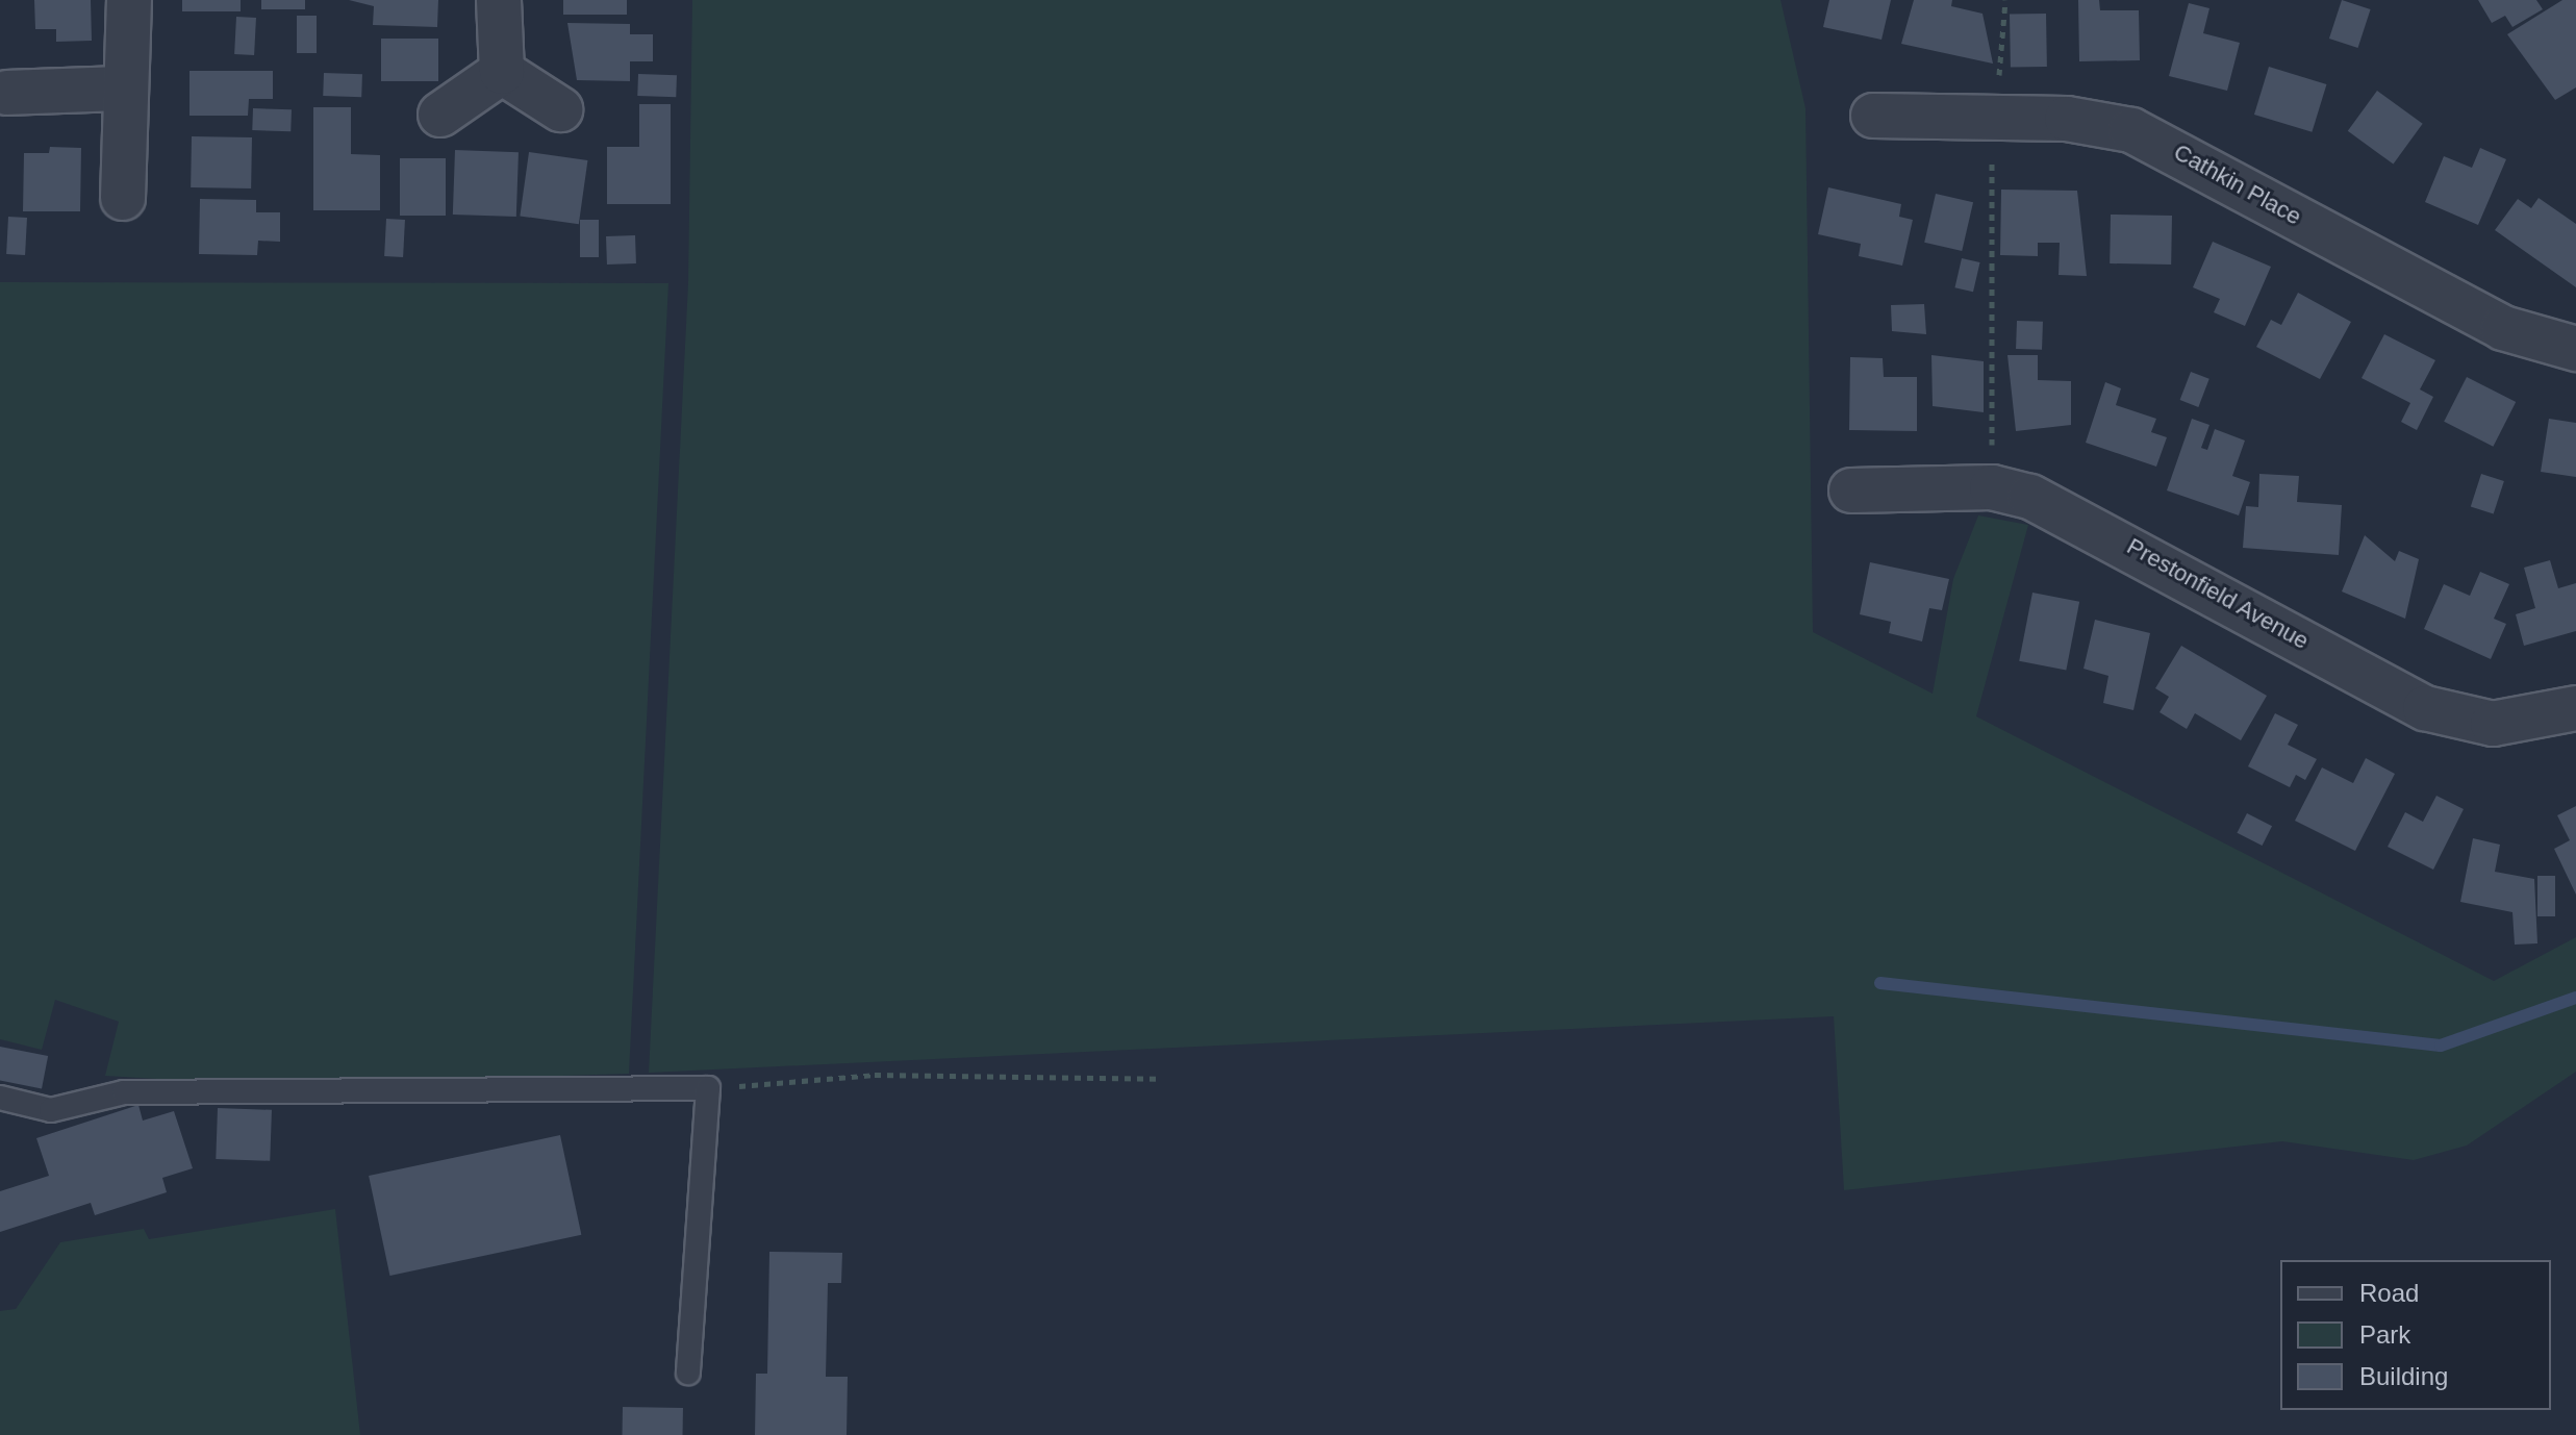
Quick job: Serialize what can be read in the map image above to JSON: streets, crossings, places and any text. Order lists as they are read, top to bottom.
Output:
{
  "streets": {
    "street": ["Cathkin Place", "Prestonfield Avenue"]
  },
  "legend": ["Road", "Park", "Building"]
}
